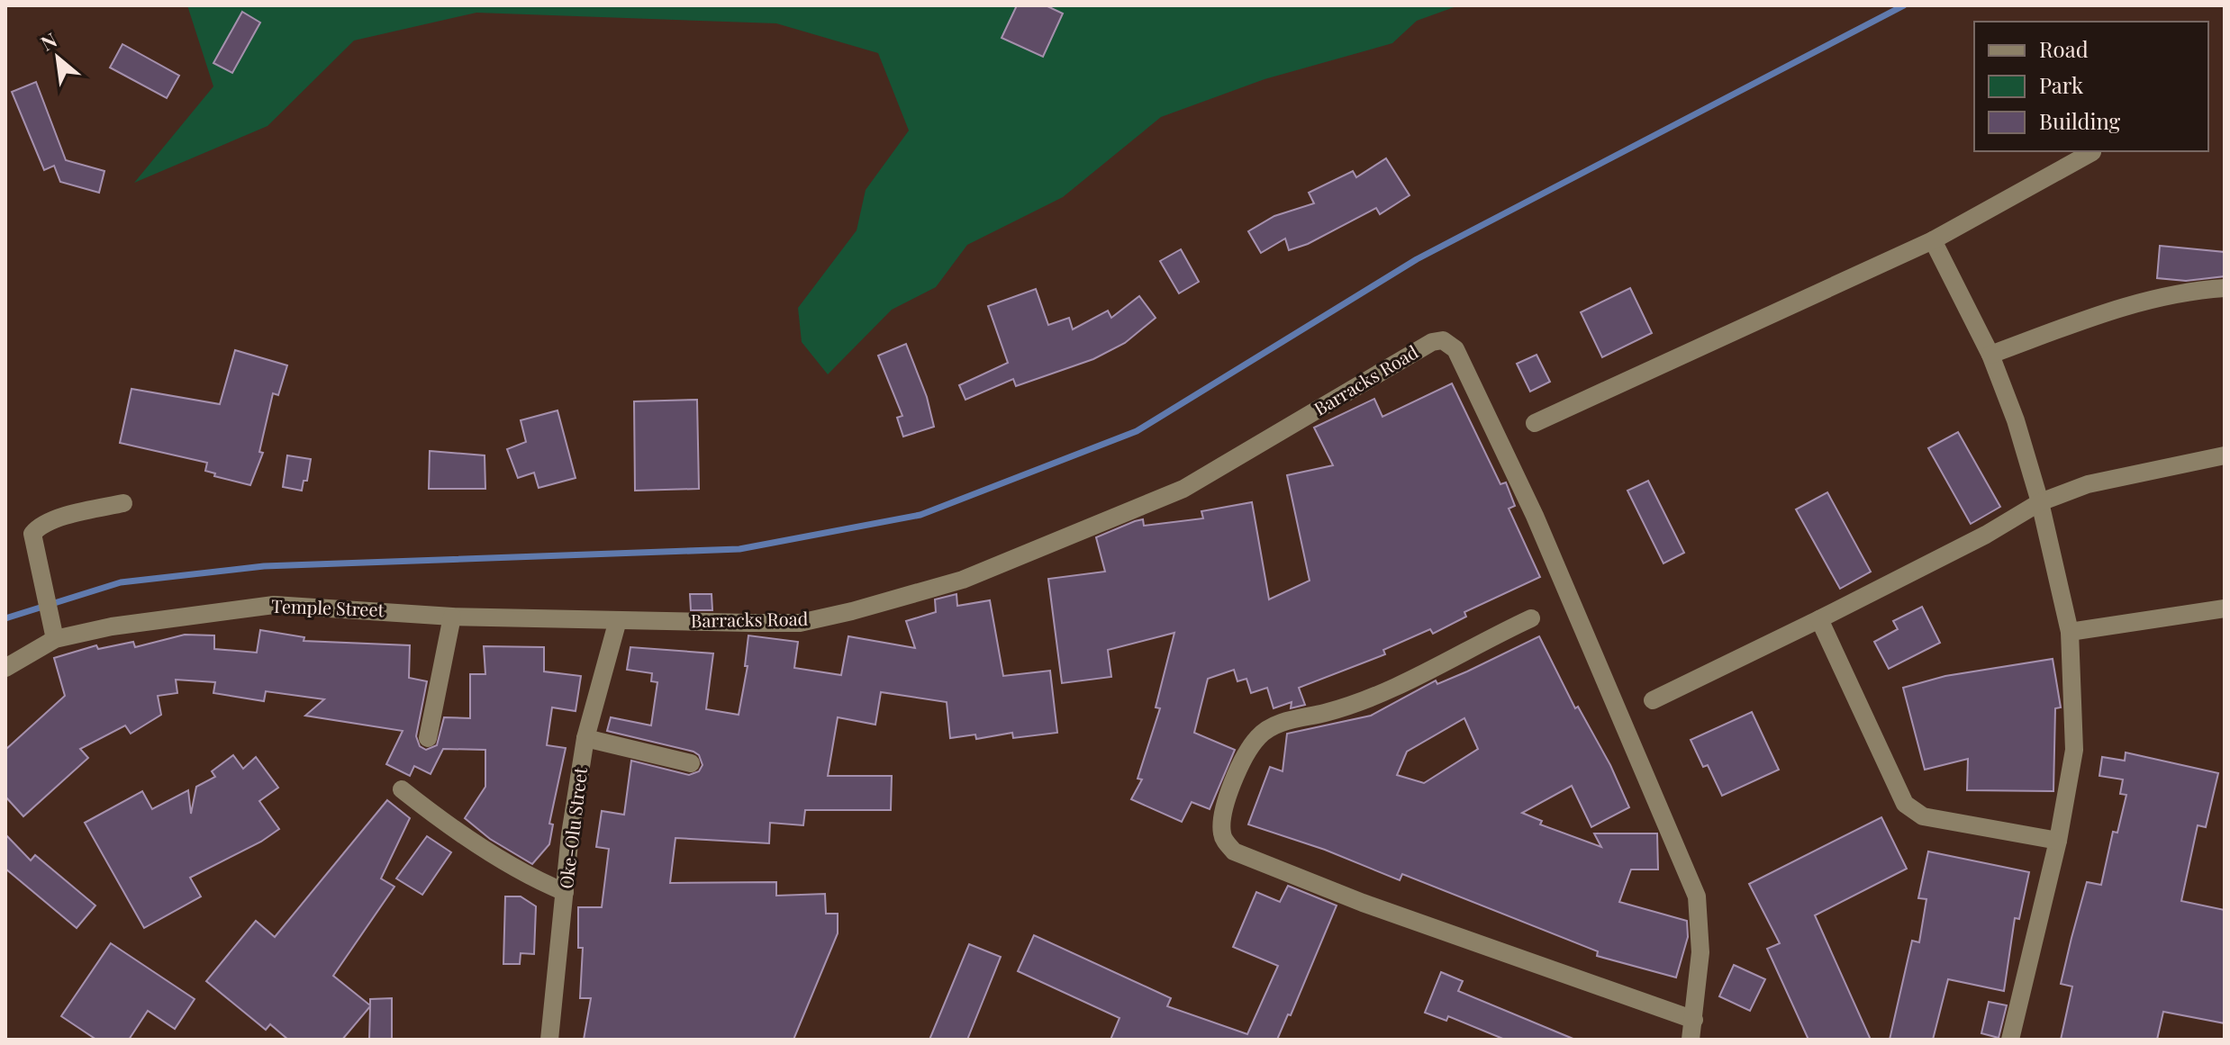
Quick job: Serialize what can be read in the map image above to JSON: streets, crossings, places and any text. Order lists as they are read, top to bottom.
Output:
{
  "streets": {
    "street": ["Barracks Road", "Temple Street", "Oke-Olu Street"]
  },
  "crossings": [
    ["Barracks Road", "Temple Street"],
    ["Barracks Road", "Oke-Olu Street"],
    ["Temple Street", "Oke-Olu Street"]
  ],
  "legend": ["Road", "Park", "Building"],
  "north": "top left"
}
